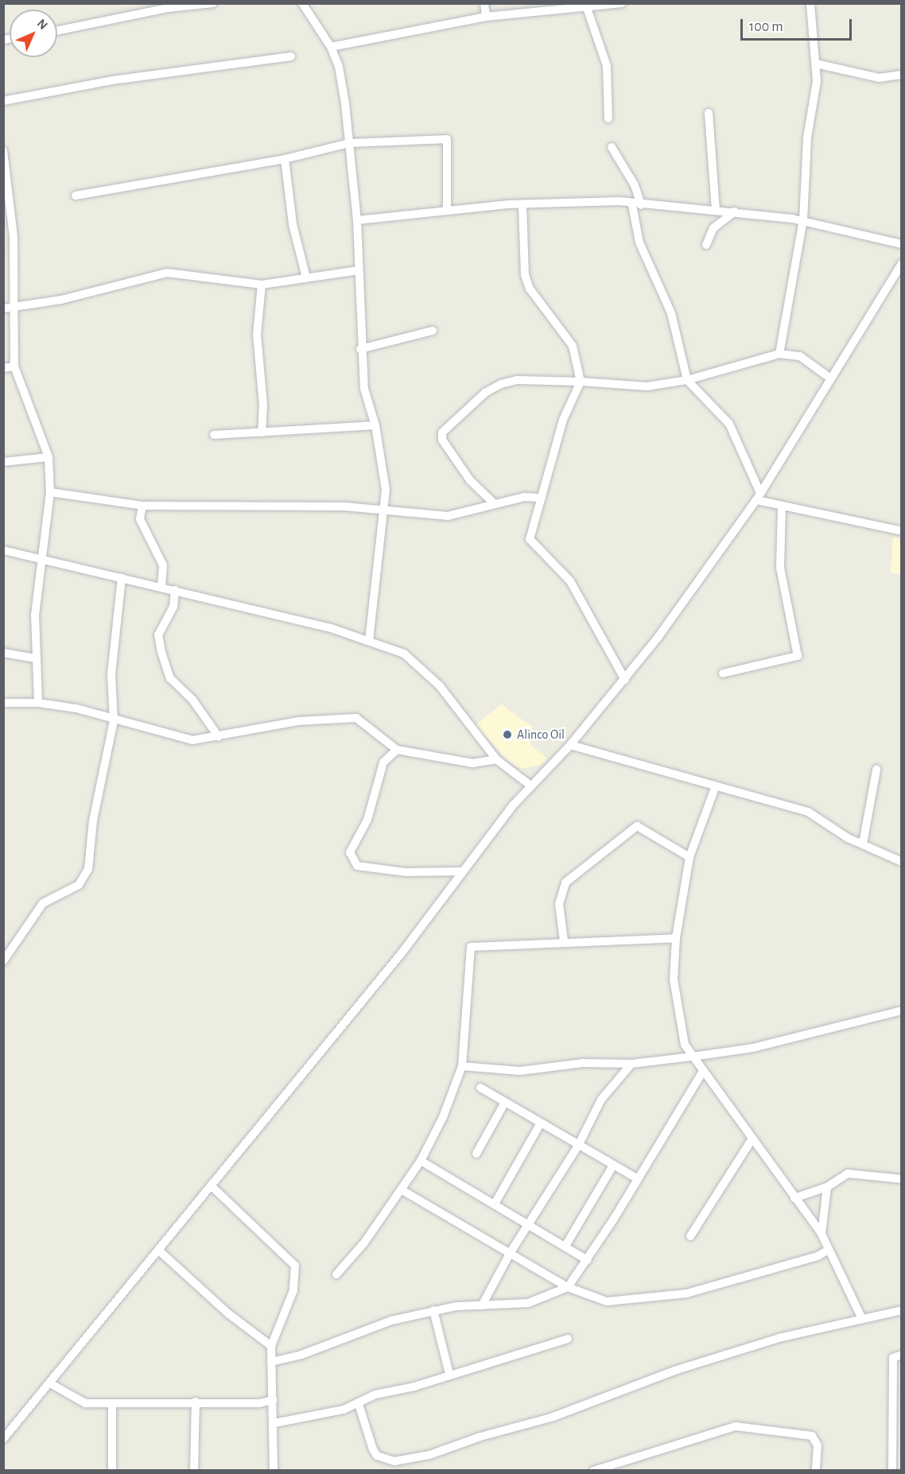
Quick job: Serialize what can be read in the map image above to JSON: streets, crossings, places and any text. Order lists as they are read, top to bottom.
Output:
{
  "places": ["Alinco Oil"],
  "scale_bar": "100 m",
  "north": "top right"
}
